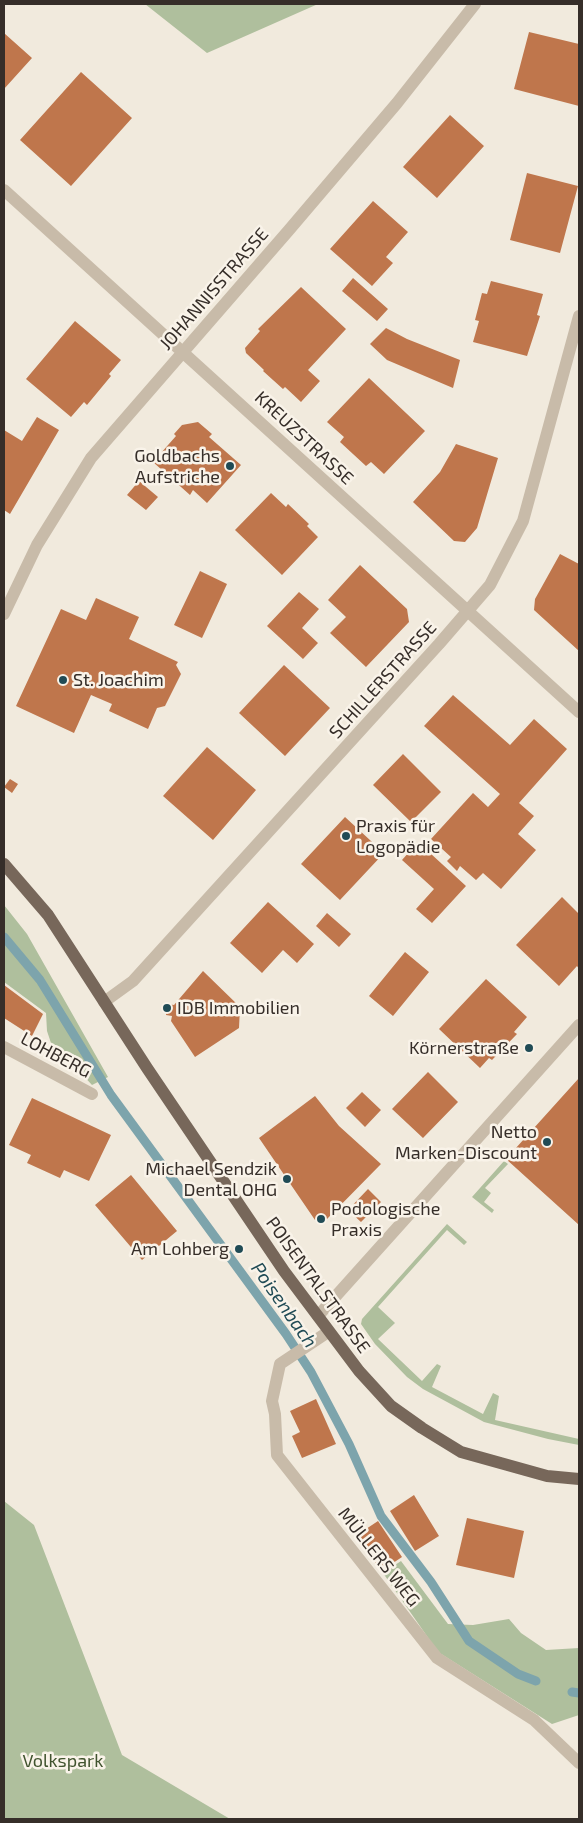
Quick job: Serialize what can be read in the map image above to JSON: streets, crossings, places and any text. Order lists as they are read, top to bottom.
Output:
{
  "streets": {
    "main road": ["POISENTALSTRASSE"],
    "street": [
      "JOHANNISSTRASSE",
      "KREUZSTRASSE",
      "SCHILLERSTRASSE",
      "LOHBERG",
      "MÜLLERS WEG"
    ]
  },
  "crossings": [
    ["JOHANNISSTRASSE", "KREUZSTRASSE"],
    ["KREUZSTRASSE", "SCHILLERSTRASSE"],
    ["SCHILLERSTRASSE", "POISENTALSTRASSE"],
    ["POISENTALSTRASSE", "MÜLLERS WEG"]
  ],
  "water": ["Poisenbach"],
  "parks": ["Volkspark"],
  "places": [
    "Goldbachs Aufstriche",
    "St. Joachim",
    "Praxis für Logopädie",
    "IDB Immobilien",
    "Körnerstraße",
    "Netto Marken-Discount",
    "Michael Sendzik Dental OHG",
    "Podologische Praxis",
    "Am Lohberg"
  ]
}
